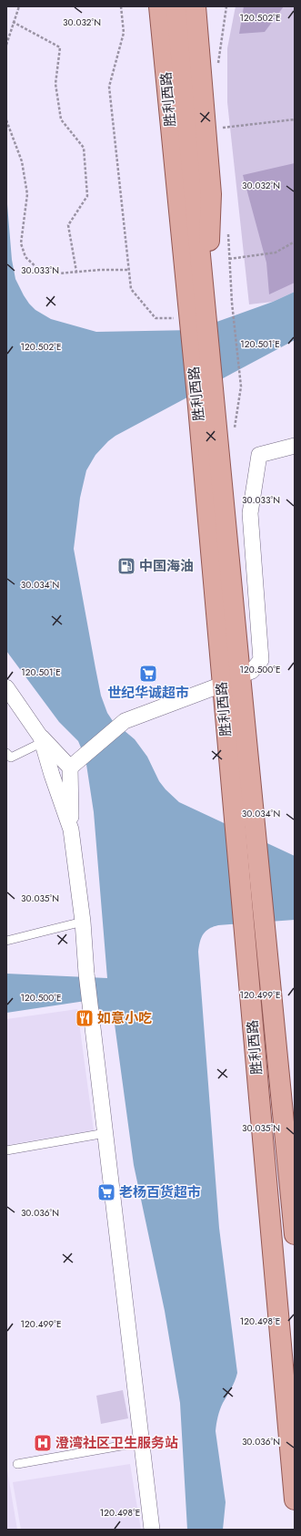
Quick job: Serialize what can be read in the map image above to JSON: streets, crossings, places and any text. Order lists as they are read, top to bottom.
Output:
{
  "streets": {
    "main road": ["胜利西路"]
  },
  "places": {
    "fuel station": ["中国海油"],
    "supermarket": ["世纪华诚超市", "老杨百货超市"],
    "restaurant": ["如意小吃"],
    "hospital": ["澄湾社区卫生服务站"]
  },
  "coordinates": [
    "120.502°E",
    "30.032°N",
    "30.033°N",
    "120.501°E",
    "30.034°N",
    "120.500°E",
    "30.035°N",
    "120.499°E",
    "30.036°N",
    "120.498°E"
  ]
}
